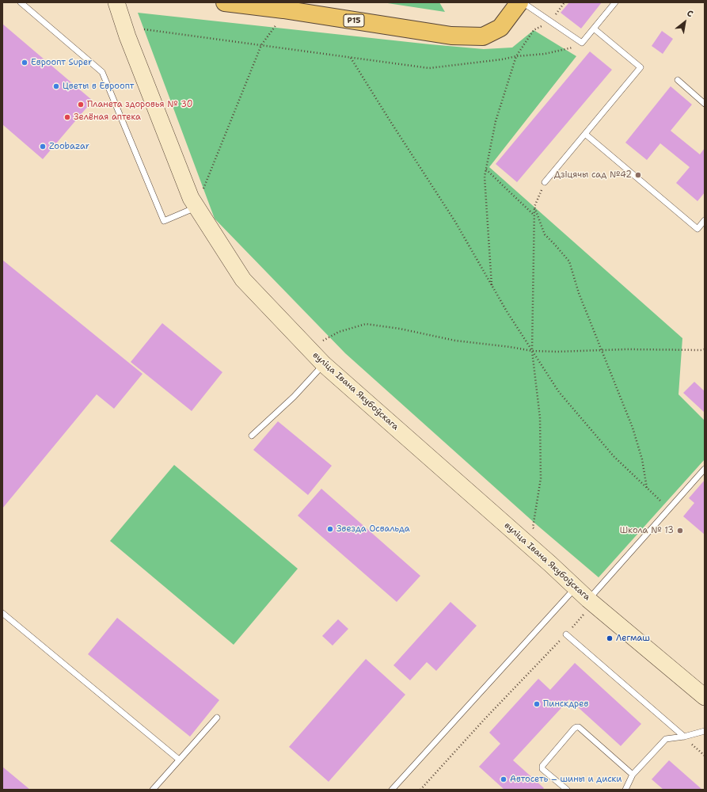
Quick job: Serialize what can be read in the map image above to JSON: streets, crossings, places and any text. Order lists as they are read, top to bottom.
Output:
{
  "streets": {
    "main road": ["Р15"],
    "street": ["вуліца Івана Якубоўскага"]
  },
  "places": [
    "Евроопт Super",
    "Цветы в Евроопт",
    "Планета здоровья № 30",
    "Зелёная аптека",
    "Zoobazar",
    "Дзіцячы сад №42",
    "Звезда Освальда",
    "Школа № 13",
    "Легмаш",
    "Пинскдрев",
    "Автосеть – шины и диски"
  ],
  "north": "top right"
}
